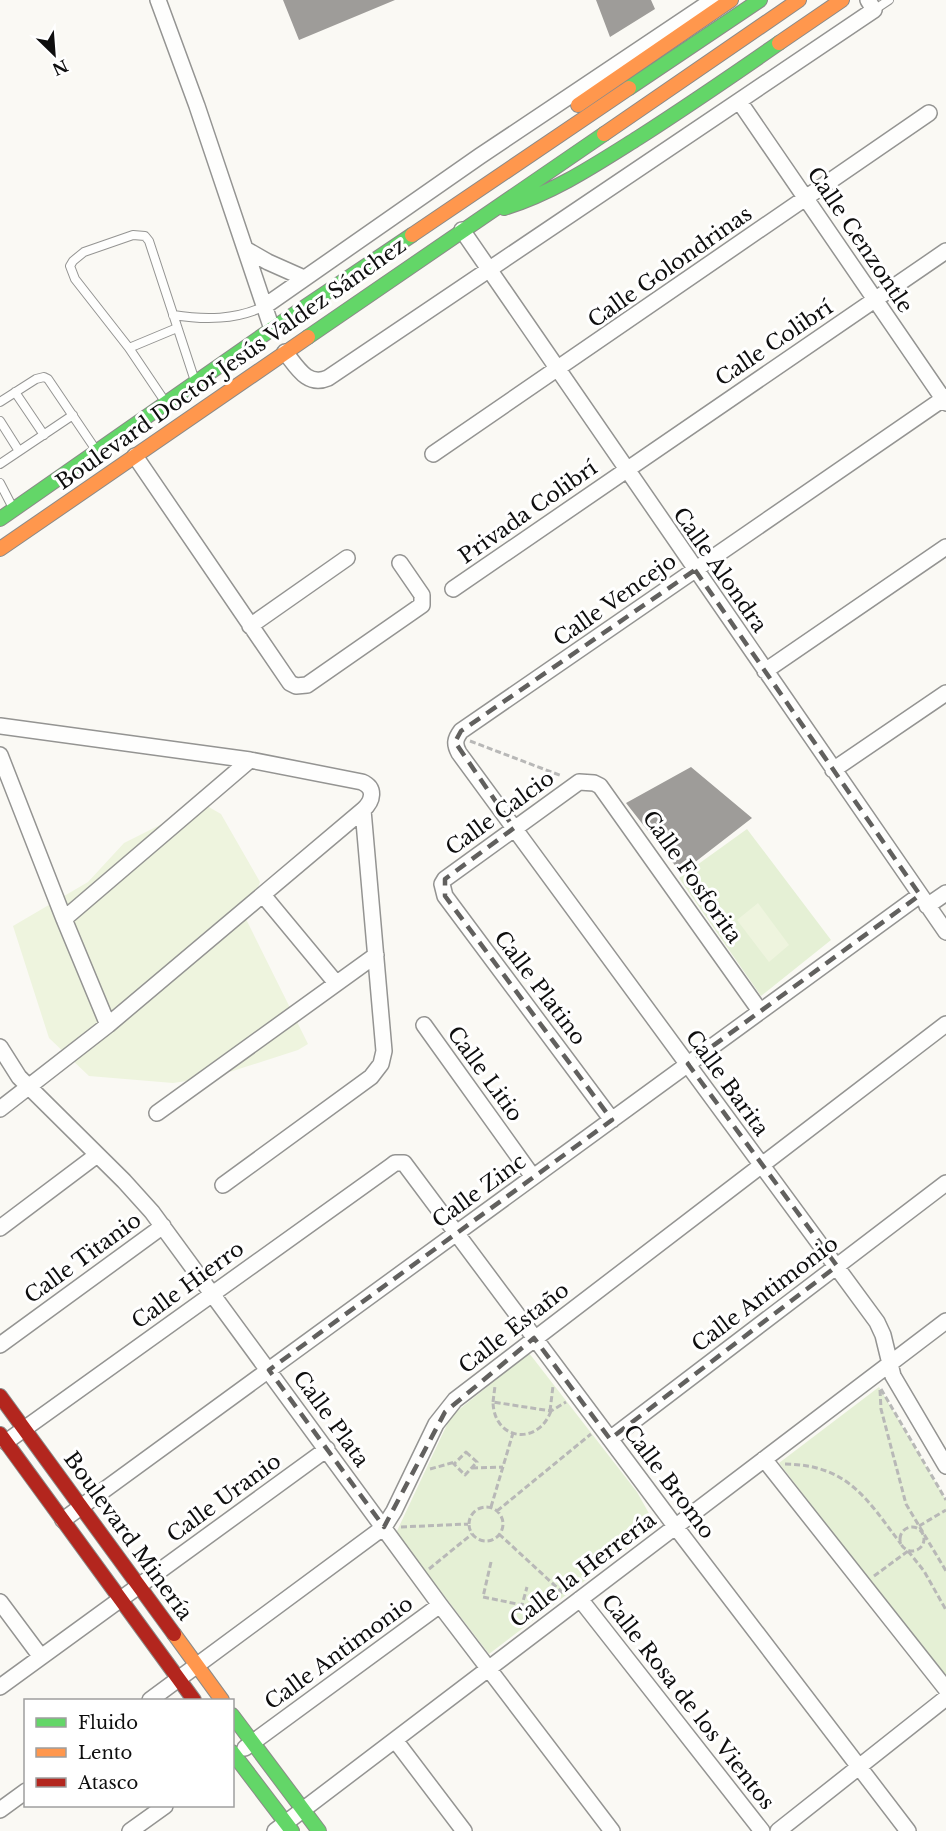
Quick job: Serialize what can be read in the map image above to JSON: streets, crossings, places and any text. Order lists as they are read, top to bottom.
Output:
{
  "streets": {
    "main road": ["Boulevard Doctor Jesús Valdez Sánchez", "Boulevard Minería"],
    "street": [
      "Calle Cenzontle",
      "Calle Golondrinas",
      "Calle Colibrí",
      "Privada Colibrí",
      "Calle Alondra",
      "Calle Vencejo",
      "Calle Calcio",
      "Calle Fosforita",
      "Calle Platino",
      "Calle Litio",
      "Calle Barita",
      "Calle Zinc",
      "Calle Titanio",
      "Calle Hierro",
      "Calle Antimonio",
      "Calle Estaño",
      "Calle Plata",
      "Calle Bromo",
      "Calle Uranio",
      "Calle la Herrería",
      "Calle Rosa de los Vientos"
    ]
  },
  "crossings": [
    ["Calle Cenzontle", "Calle Golondrinas"],
    ["Calle Cenzontle", "Calle Colibrí"],
    ["Calle Cenzontle", "Calle Vencejo"],
    ["Calle Golondrinas", "Calle Alondra"],
    ["Calle Colibrí", "Privada Colibrí"],
    ["Calle Colibrí", "Calle Alondra"],
    ["Boulevard Doctor Jesús Valdez Sánchez", "Calle Alondra"],
    ["Privada Colibrí", "Calle Alondra"],
    ["Calle Alondra", "Calle Vencejo"],
    ["Calle Alondra", "Calle Zinc"],
    ["Calle Vencejo", "Calle Barita"],
    ["Calle Calcio", "Calle Fosforita"],
    ["Calle Calcio", "Calle Platino"],
    ["Calle Calcio", "Calle Barita"],
    ["Calle Fosforita", "Calle Zinc"],
    ["Calle Platino", "Calle Zinc"],
    ["Calle Litio", "Calle Zinc"],
    ["Calle Barita", "Calle Zinc"],
    ["Calle Barita", "Calle Antimonio"],
    ["Calle Barita", "Calle Estaño"],
    ["Calle Barita", "Calle la Herrería"],
    ["Calle Zinc", "Calle Plata"],
    ["Calle Zinc", "Calle Bromo"],
    ["Calle Zinc", "Boulevard Minería"],
    ["Calle Titanio", "Calle Plata"],
    ["Calle Hierro", "Calle Plata"],
    ["Calle Hierro", "Calle Bromo"],
    ["Calle Hierro", "Boulevard Minería"],
    ["Calle Antimonio", "Calle Plata"],
    ["Calle Antimonio", "Calle Bromo"],
    ["Calle Estaño", "Calle Plata"],
    ["Calle Estaño", "Calle Bromo"],
    ["Calle Estaño", "Boulevard Minería"],
    ["Calle Plata", "Calle Uranio"],
    ["Calle Plata", "Calle la Herrería"],
    ["Calle Bromo", "Calle la Herrería"],
    ["Calle Uranio", "Boulevard Minería"],
    ["Calle la Herrería", "Calle Rosa de los Vientos"]
  ],
  "legend": ["Fluido", "Lento", "Atasco"],
  "north": "bottom right"
}
